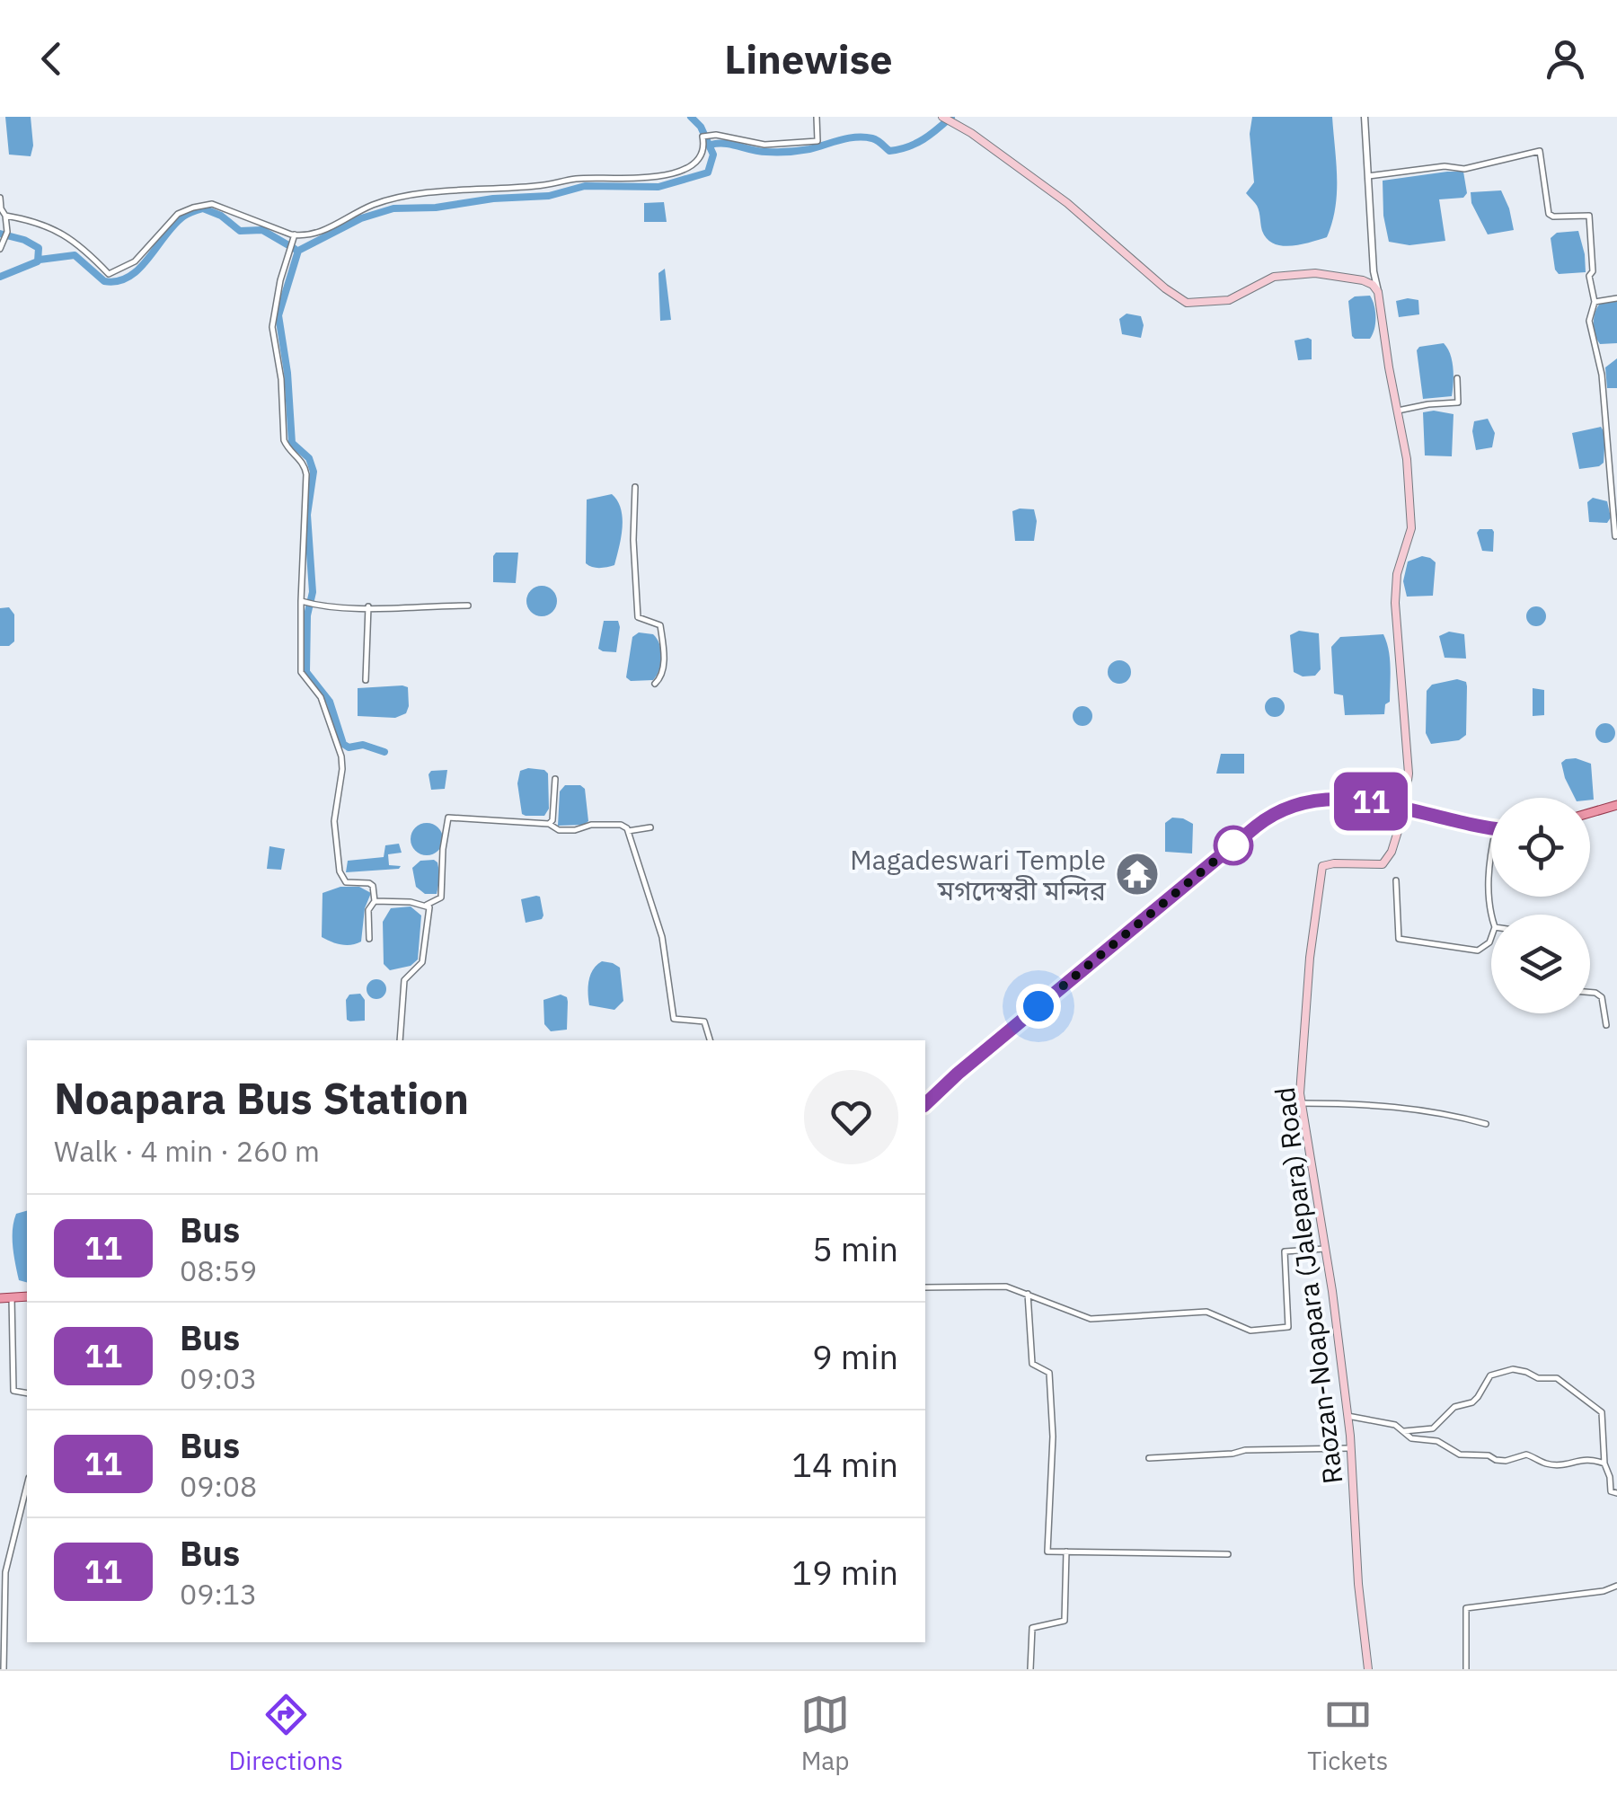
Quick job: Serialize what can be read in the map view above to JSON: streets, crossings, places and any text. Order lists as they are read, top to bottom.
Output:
{
  "streets": {
    "main road": ["Raozan-Noapara (Jalepara) Road"]
  },
  "places": {
    "temple": ["Magadeswari Temple মগদেস্বরী মন্দির"]
  },
  "lines": ["bus line 11"],
  "page": {
    "header": "Linewise",
    "on_map": "11",
    "heading": ["Noapara Bus Station", "Walk · 4 min · 260 m"],
    "list": [
      {
        "mark": "11",
        "name": "Bus",
        "note": "08:59",
        "value": "5 min"
      },
      {
        "mark": "11",
        "name": "Bus",
        "note": "09:03",
        "value": "9 min"
      },
      {
        "mark": "11",
        "name": "Bus",
        "note": "09:08",
        "value": "14 min"
      },
      {
        "mark": "11",
        "name": "Bus",
        "note": "09:13",
        "value": "19 min"
      }
    ],
    "tabs": ["Directions", "Map", "Tickets"]
  }
}
